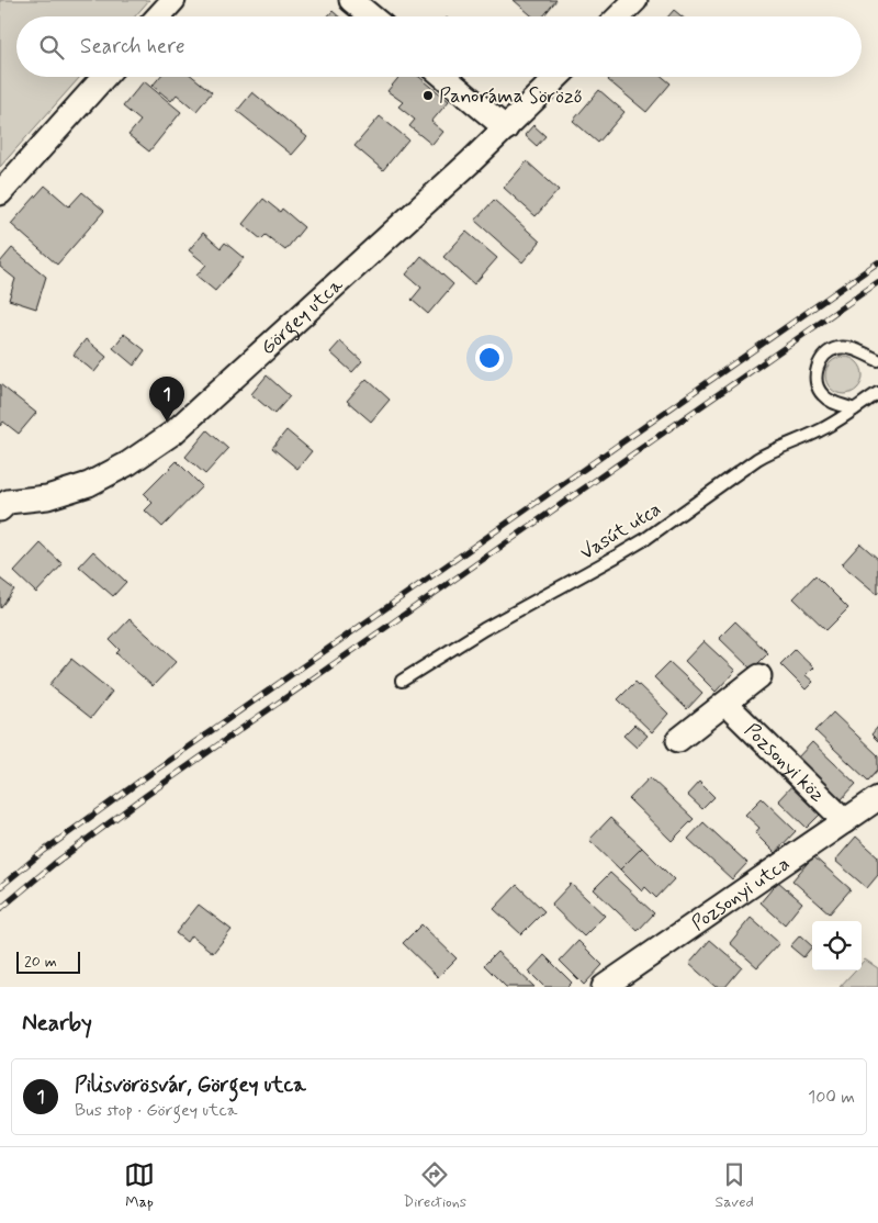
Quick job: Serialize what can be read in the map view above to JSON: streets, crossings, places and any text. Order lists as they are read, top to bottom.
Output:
{
  "streets": {
    "street": ["Görgey utca", "Pozsonyi köz", "Pozsonyi utca"],
    "lane": ["Vasút utca"]
  },
  "crossings": [
    ["Pozsonyi köz", "Pozsonyi utca"]
  ],
  "places": ["Panoráma Söröző"],
  "scale_bar": "20 m",
  "page": {
    "search": "Search here",
    "pins": "1",
    "scale": "20 m",
    "heading": "Nearby",
    "list": [
      {
        "mark": "1",
        "name": "Pilisvörösvár, Görgey utca",
        "note": "Bus stop · Görgey utca",
        "value": "100 m"
      }
    ],
    "nav": ["Map", "Directions", "Saved"]
  }
}
